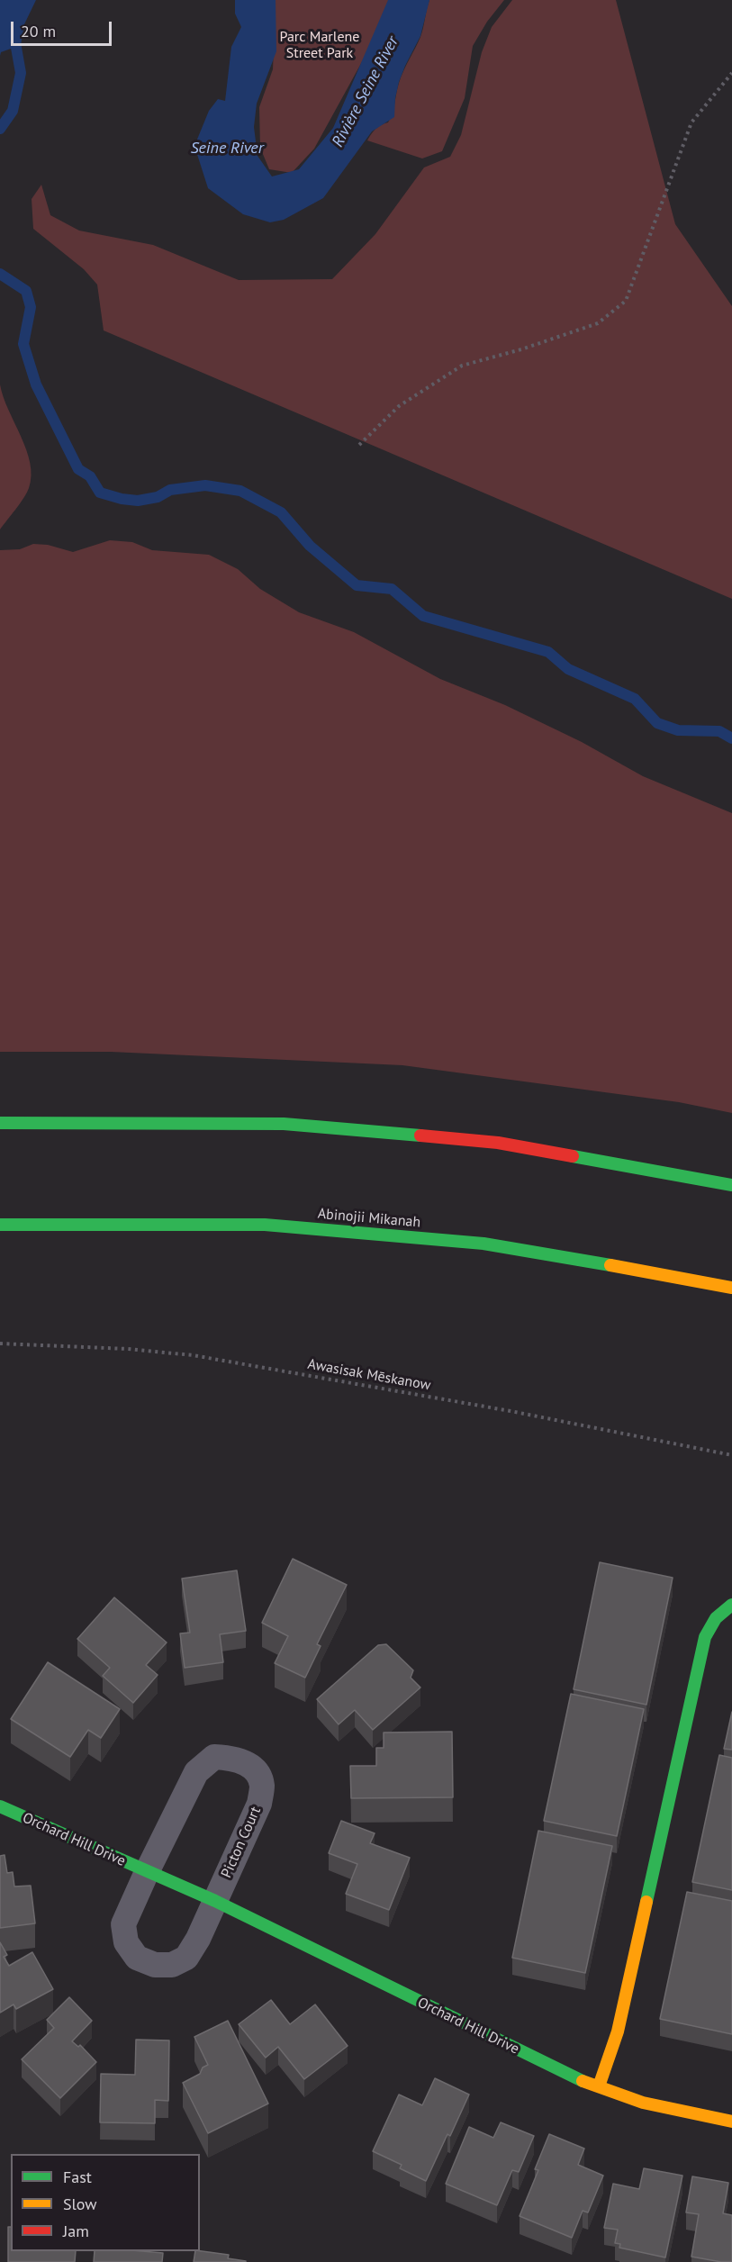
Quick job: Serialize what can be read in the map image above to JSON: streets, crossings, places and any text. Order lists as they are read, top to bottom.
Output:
{
  "streets": {
    "main road": ["Abinojii Mikanah", "Orchard Hill Drive"],
    "street": ["Picton Court"],
    "path": ["Awasisak Mēskanow"]
  },
  "crossings": [
    ["Orchard Hill Drive", "Picton Court"]
  ],
  "water": ["Rivière Seine River", "Seine River"],
  "parks": ["Parc Marlene Street Park"],
  "legend": ["Fast", "Slow", "Jam"],
  "scale_bar": "20 m"
}
